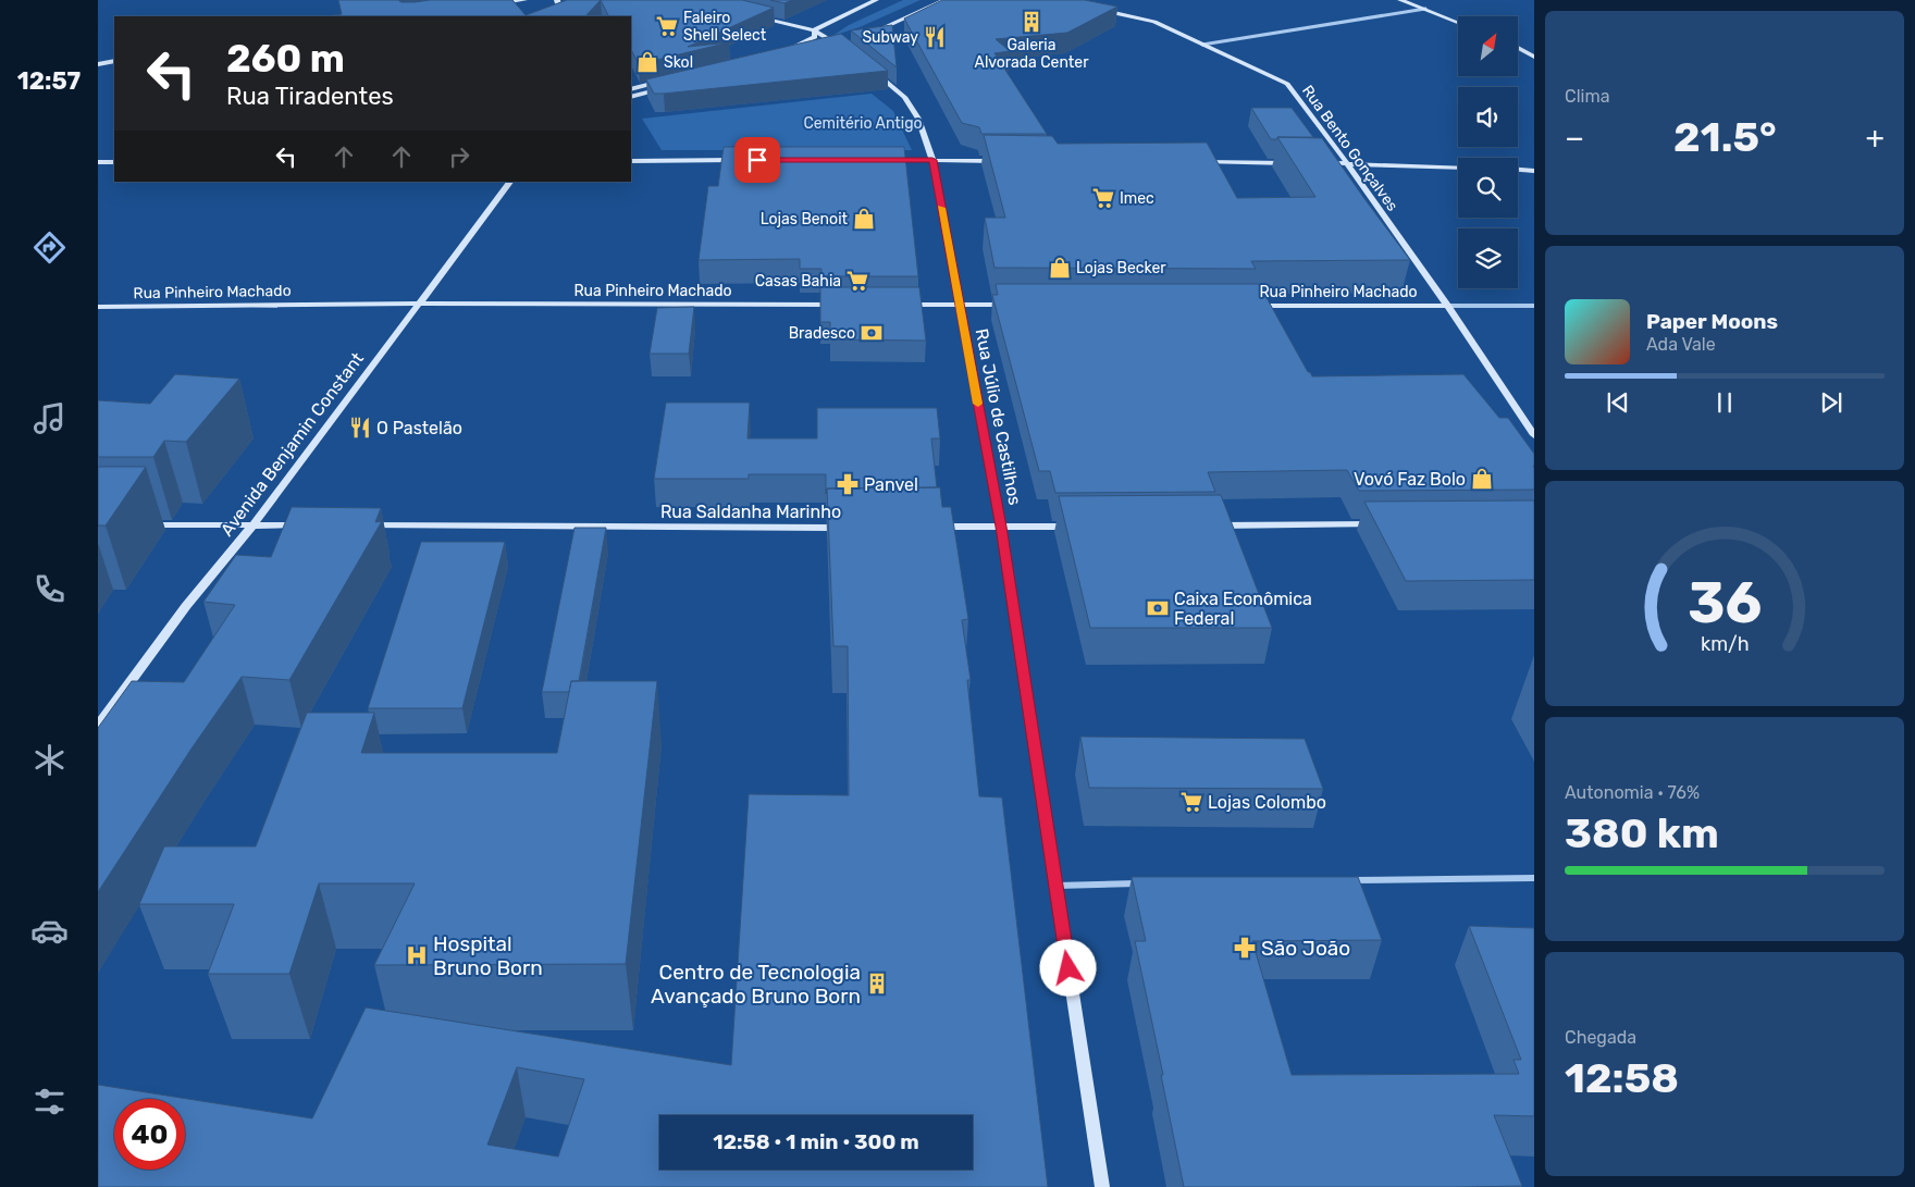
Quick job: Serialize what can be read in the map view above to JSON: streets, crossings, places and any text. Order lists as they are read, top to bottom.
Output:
{
  "streets": {
    "street": [
      "Rua Bento Gonçalves",
      "Rua Pinheiro Machado",
      "Rua Júlio de Castilhos",
      "Avenida Benjamin Constant",
      "Rua Saldanha Marinho"
    ]
  },
  "crossings": [
    ["Rua Bento Gonçalves", "Rua Pinheiro Machado"],
    ["Rua Pinheiro Machado", "Avenida Benjamin Constant"]
  ],
  "parks": ["Cemitério Antigo"],
  "places": {
    "building": ["Galeria Alvorada Center", "Centro de Tecnologia Avançado Bruno Born"],
    "supermarket": [
      "Faleiro Shell Select",
      "Imec",
      "Casas Bahia",
      "Lojas Colombo"
    ],
    "restaurant": ["Subway", "O Pastelão"],
    "shop": [
      "Skol",
      "Lojas Benoit",
      "Lojas Becker",
      "Vovó Faz Bolo"
    ],
    "bank": ["Bradesco", "Caixa Econômica Federal"],
    "pharmacy": ["Panvel", "São João"],
    "hospital": ["Hospital Bruno Born"]
  },
  "north": "top right",
  "page": {
    "tabs": "12:57",
    "tile": [
      "Clima",
      ["Autonomia · 76%", "380 km"],
      ["Chegada", "12:58"]
    ],
    "turn": ["260 m", "Rua Tiradentes"],
    "heat": ["−", "21.5°", "+"],
    "song": ["Paper Moons", "Ada Vale"],
    "limit": "40",
    "trip": "12:58 · 1 min · 300 m",
    "gauge": ["36", "km/h"]
  }
}
